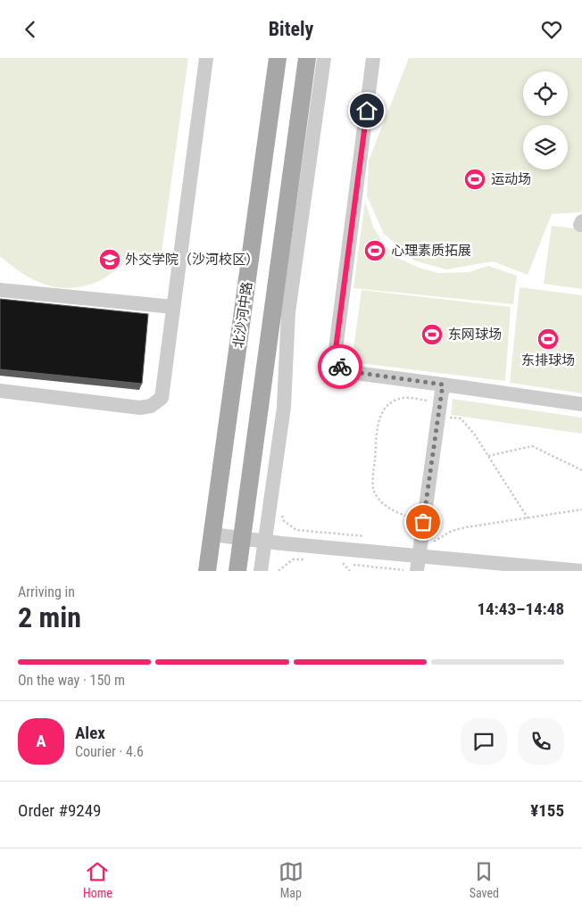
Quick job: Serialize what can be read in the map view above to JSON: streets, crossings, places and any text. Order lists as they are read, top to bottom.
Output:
{
  "streets": {
    "main road": ["北沙河中路"]
  },
  "places": {
    "sports": [
      "运动场",
      "心理素质拓展",
      "东网球场",
      "东排球场"
    ],
    "school or university": ["外交学院（沙河校区）"]
  },
  "page": {
    "header": "Bitely",
    "heading": ["2 min", "Arriving in", "14:43–14:48"],
    "panel": [
      "Alex",
      "Courier · 4.6",
      "Order #9249",
      "¥155"
    ],
    "bar": "On the way · 150 m",
    "round": "A",
    "tabs": ["Home", "Map", "Saved"]
  }
}
